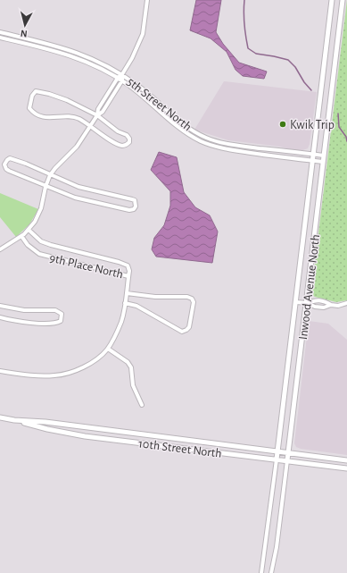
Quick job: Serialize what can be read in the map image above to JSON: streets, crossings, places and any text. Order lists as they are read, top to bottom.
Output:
{
  "streets": {
    "main road": ["Inwood Avenue North", "10th Street North"],
    "street": ["5th Street North", "9th Place North"]
  },
  "crossings": [
    ["5th Street North", "Inwood Avenue North"],
    ["Inwood Avenue North", "10th Street North"]
  ],
  "places": ["Kwik Trip"],
  "north": "bottom"
}
